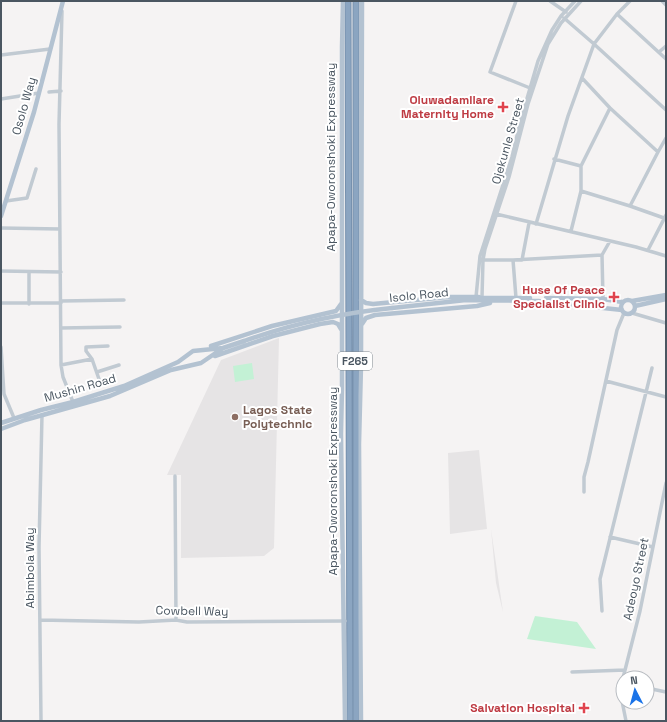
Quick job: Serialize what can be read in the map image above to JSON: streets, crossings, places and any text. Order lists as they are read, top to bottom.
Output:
{
  "streets": {
    "highway": ["Apapa-Oworonshoki Expressway", "F265"],
    "main road": ["Osolo Way", "Isolo Road", "Mushin Road"],
    "street": [
      "Ojekunle Street",
      "Abimbola Way",
      "Adeoyo Street",
      "Cowbell Way"
    ]
  },
  "crossings": [
    ["Apapa-Oworonshoki Expressway", "Cowbell Way"],
    ["Mushin Road", "Abimbola Way"],
    ["Abimbola Way", "Cowbell Way"]
  ],
  "places": {
    "health": ["Oluwadamilare Maternity Home", "Huse Of Peace Specialist Clinic", "Salvation Hospital"],
    "other": ["Lagos State Polytechnic"]
  },
  "north": "top"
}
